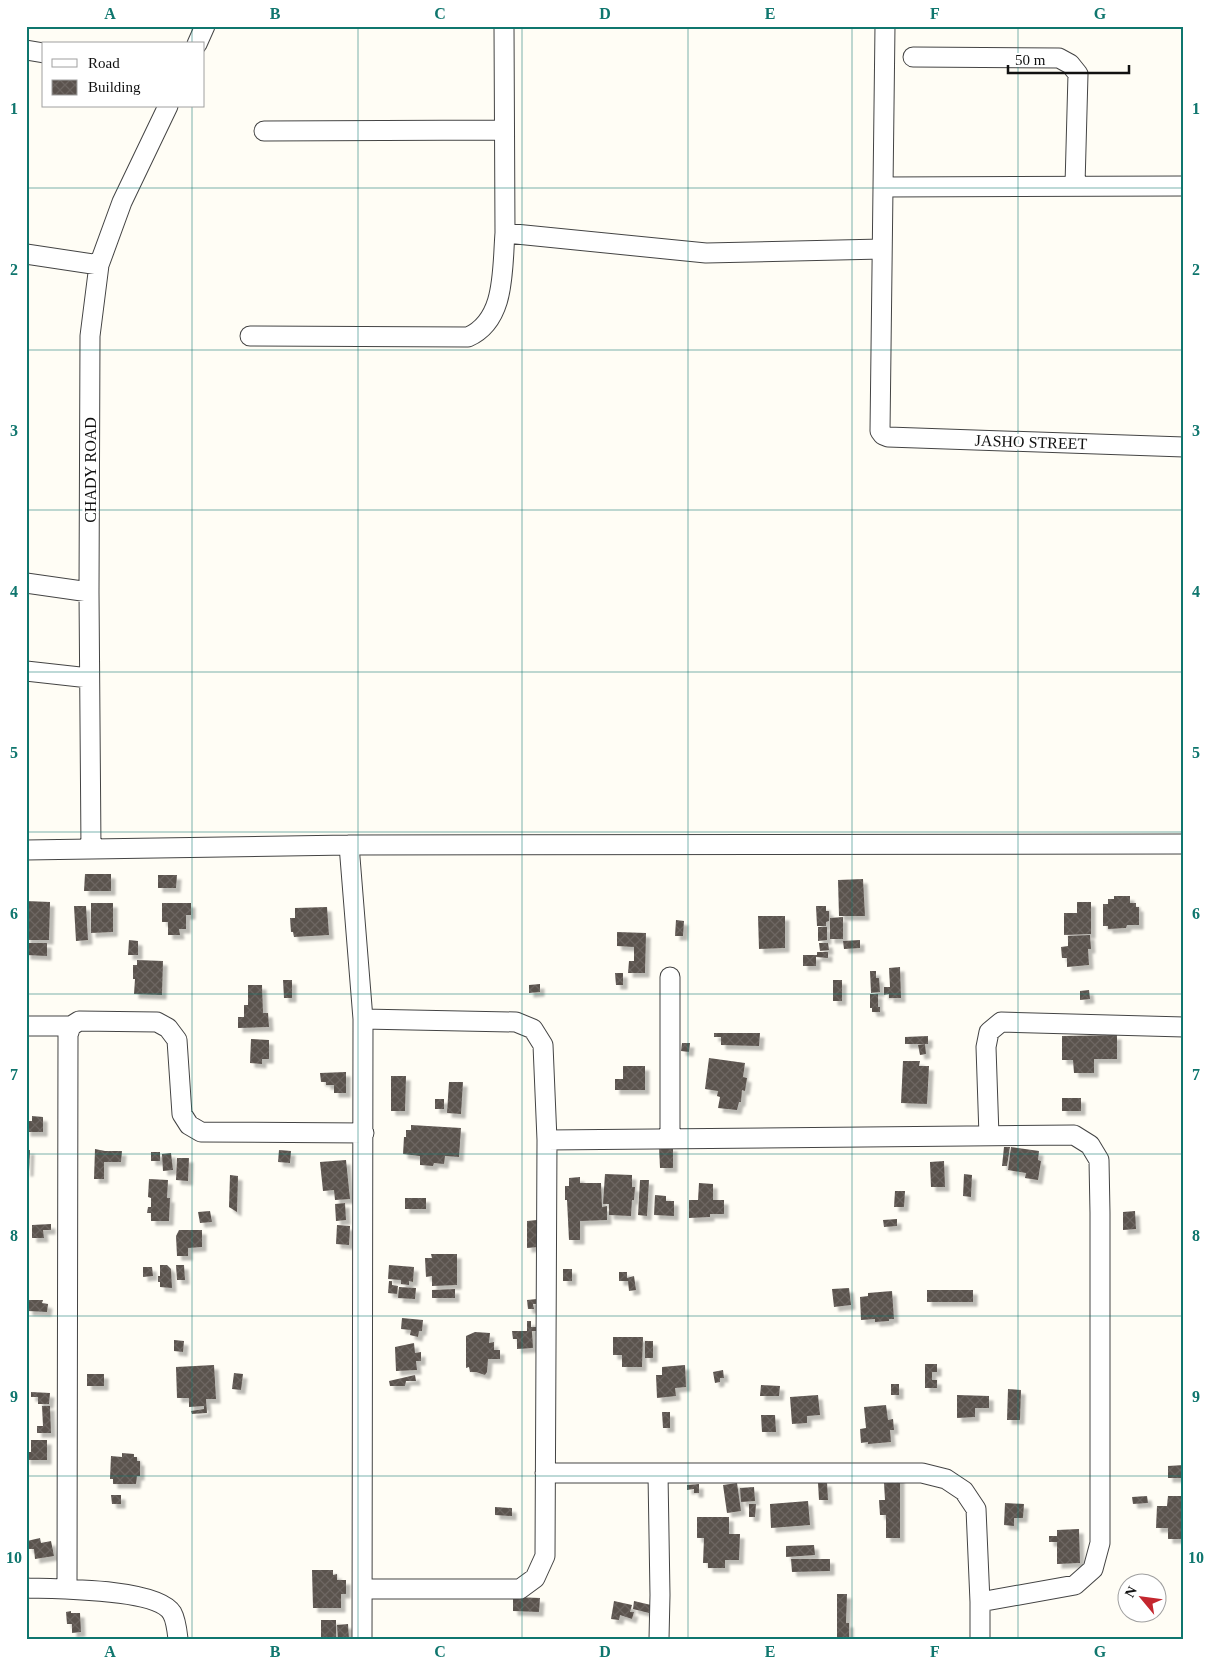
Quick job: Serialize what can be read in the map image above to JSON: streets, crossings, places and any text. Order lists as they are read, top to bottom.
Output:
{
  "streets": {
    "street": ["JASHO STREET", "CHADY ROAD"]
  },
  "legend": ["Road", "Building"],
  "scale_bar": "50 m",
  "north": "top left",
  "grid": {
    "columns": [
      "A",
      "B",
      "C",
      "D",
      "E",
      "F",
      "G"
    ],
    "rows": [
      "1",
      "2",
      "3",
      "4",
      "5",
      "6",
      "7",
      "8",
      "9",
      "10"
    ]
  }
}
